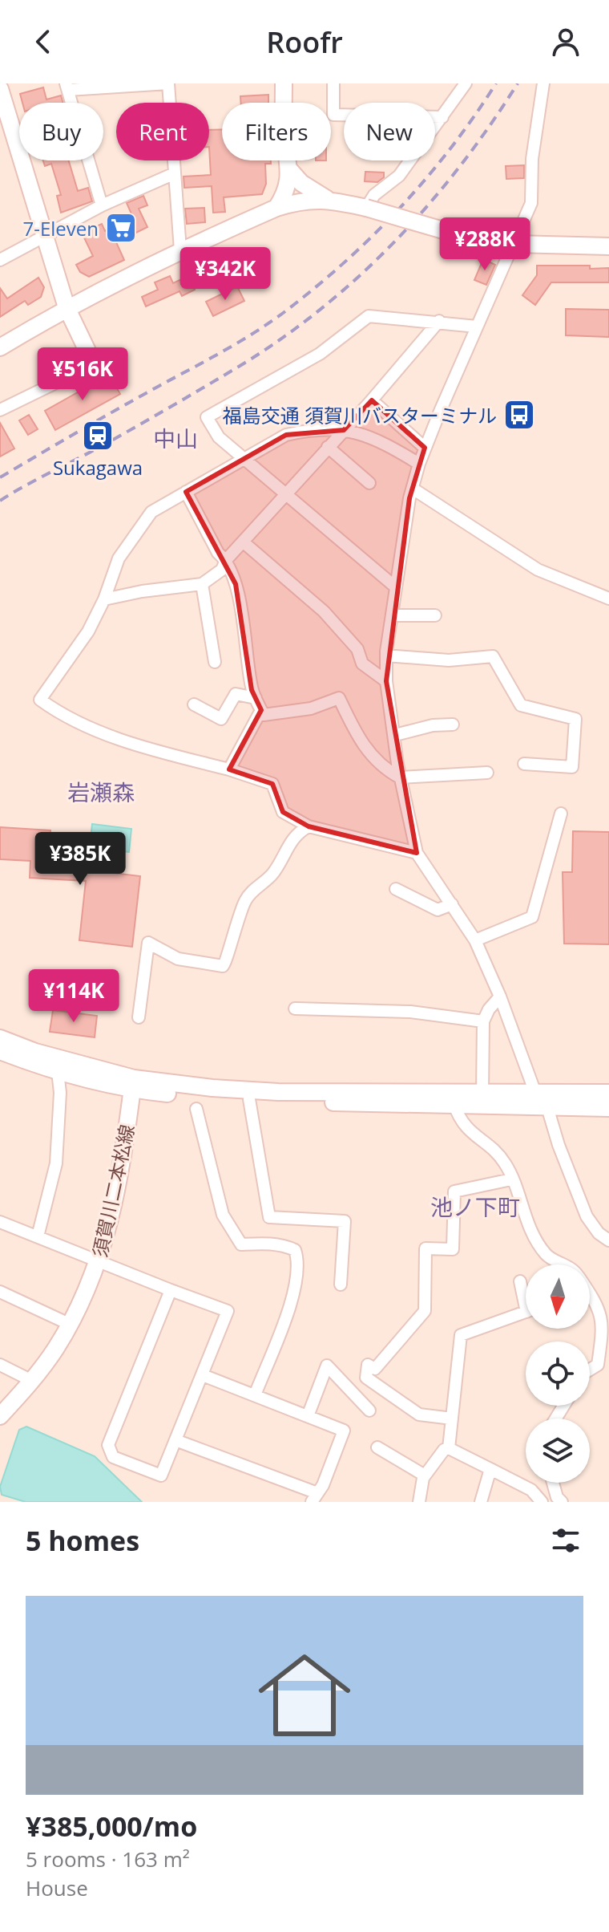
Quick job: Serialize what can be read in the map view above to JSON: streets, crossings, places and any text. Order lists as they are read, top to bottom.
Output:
{
  "streets": {
    "street": ["須賀川二本松線"]
  },
  "districts": ["中山", "岩瀬森", "池ノ下町"],
  "places": {
    "supermarket": ["7-Eleven"],
    "bus stop": ["福島交通 須賀川バスターミナル"],
    "station": ["Sukagawa"]
  },
  "north": "bottom",
  "page": {
    "header": "Roofr",
    "chip": [
      "Buy",
      "Rent",
      "Filters",
      "New"
    ],
    "price": [
      "¥288K",
      "¥342K",
      "¥516K",
      "¥385K",
      "¥114K"
    ],
    "heading": "5 homes",
    "list": [
      {
        "name": "¥385,000/mo",
        "note": "5 rooms · 163 m² · House"
      }
    ]
  }
}
